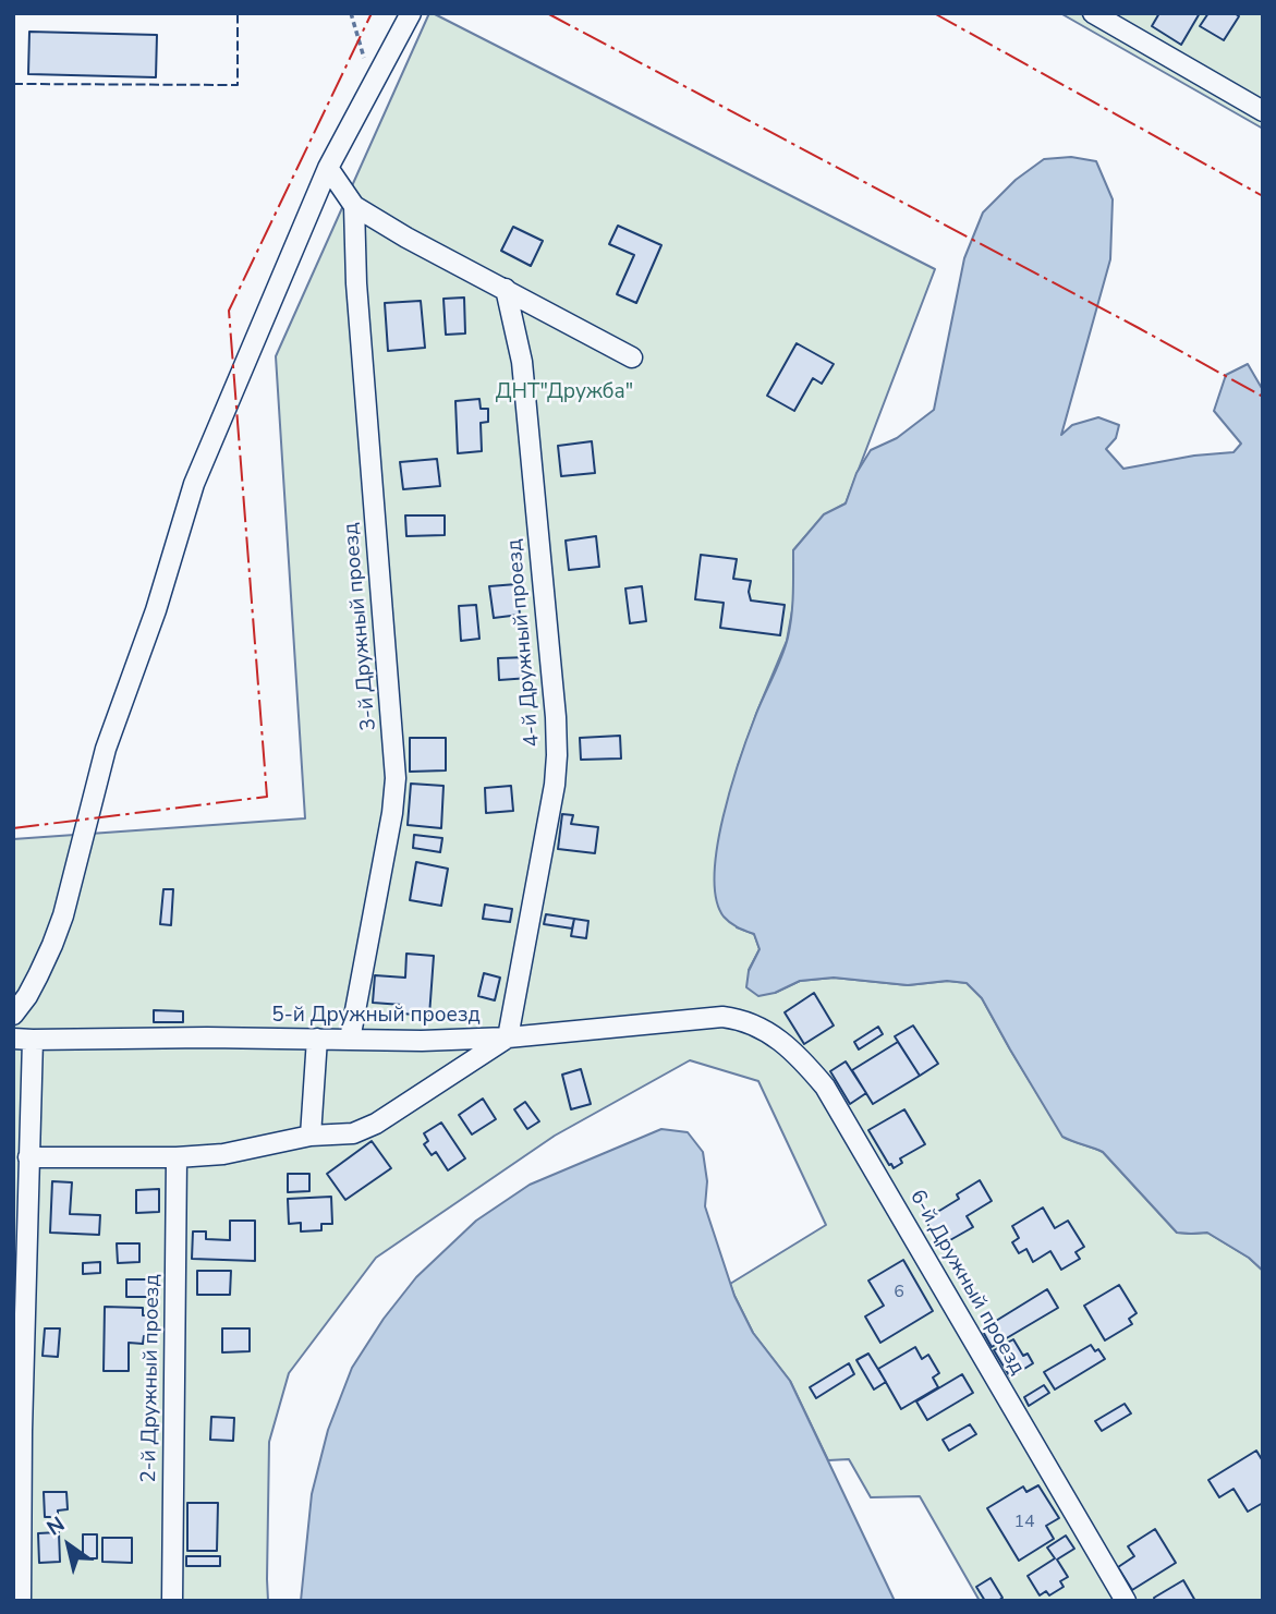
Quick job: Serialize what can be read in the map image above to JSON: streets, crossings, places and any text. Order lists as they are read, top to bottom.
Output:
{
  "streets": {
    "street": [
      "3-й Дружный проезд",
      "4-й Дружный проезд",
      "5-й Дружный проезд",
      "6-й Дружный проезд",
      "2-й Дружный проезд"
    ]
  },
  "crossings": [
    ["3-й Дружный проезд", "5-й Дружный проезд"],
    ["4-й Дружный проезд", "5-й Дружный проезд"],
    ["5-й Дружный проезд", "6-й Дружный проезд"]
  ],
  "parks": ["ДНТ\"Дружба\""],
  "house_numbers": ["6", "14"],
  "north": "top left"
}
